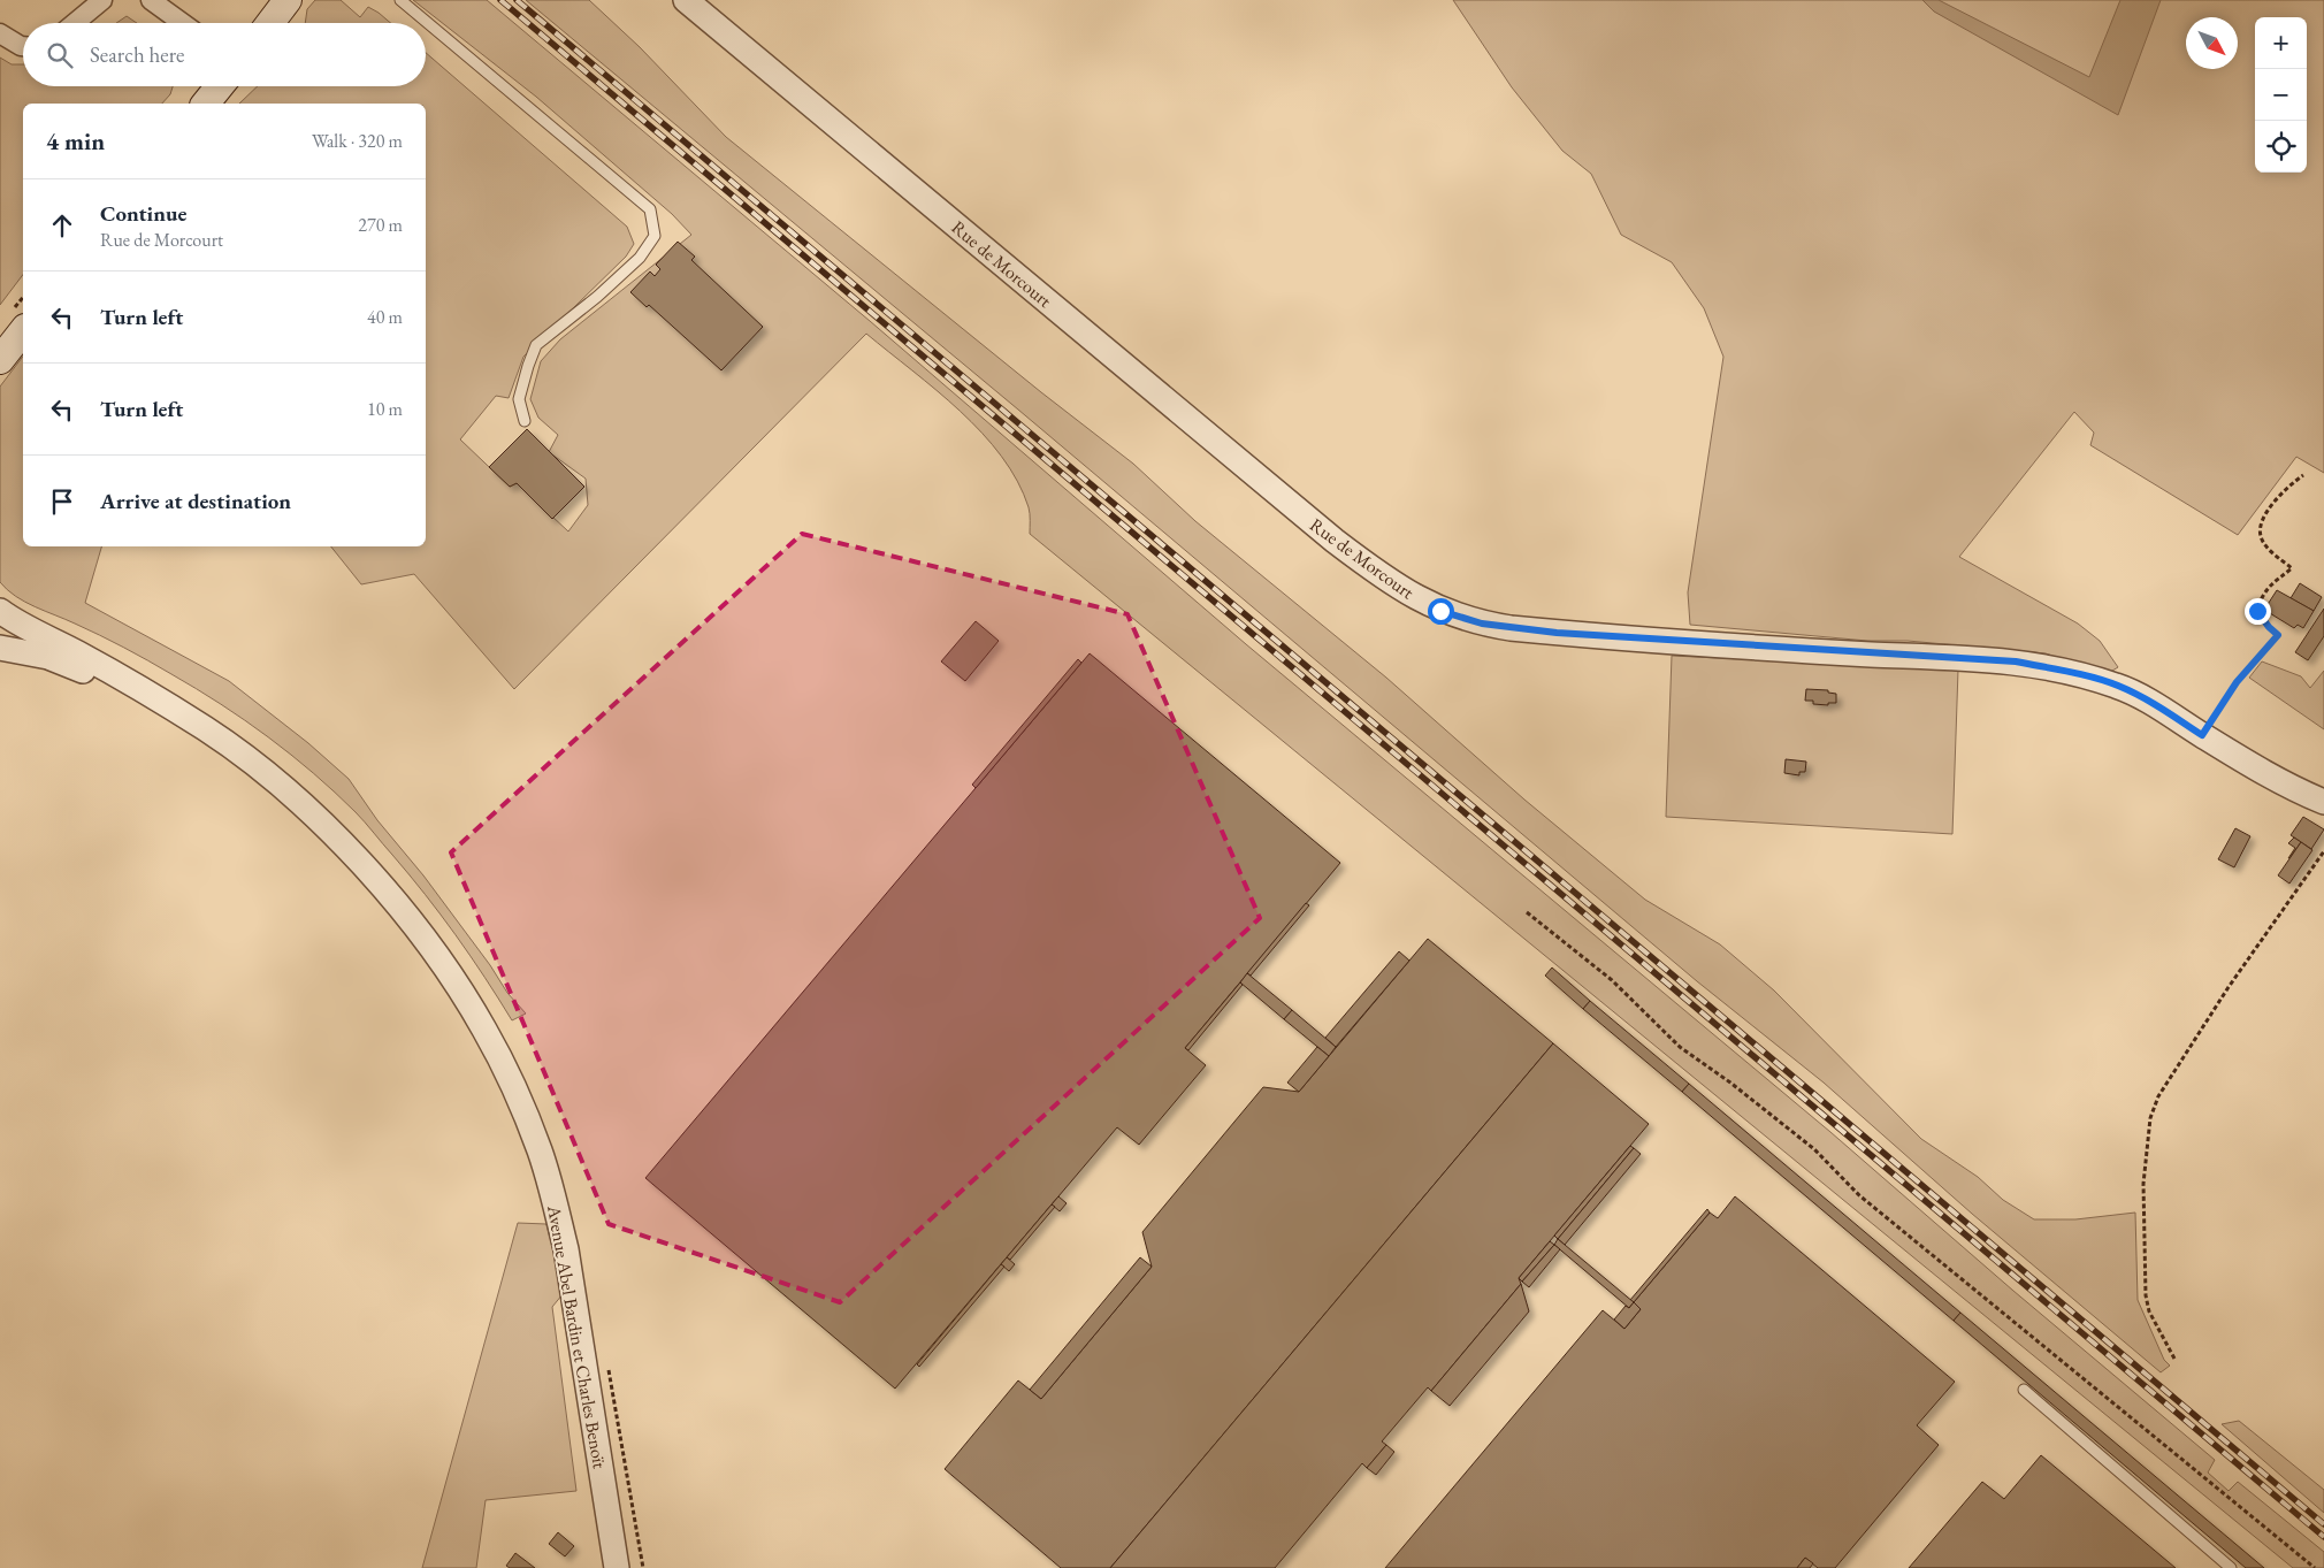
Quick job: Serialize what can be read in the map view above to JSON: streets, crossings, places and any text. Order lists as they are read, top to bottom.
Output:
{
  "streets": {
    "street": ["Rue de Morcourt", "Avenue Abel Bardin et Charles Benoït"]
  },
  "north": "bottom right",
  "page": {
    "map_buttons": ["+", "−"],
    "search": "Search here",
    "heading": ["4 min", "Walk · 320 m"],
    "list": [
      ["Continue", "Rue de Morcourt", "270 m"],
      ["Turn left", "40 m"],
      ["Turn left", "10 m"],
      "Arrive at destination"
    ]
  }
}
